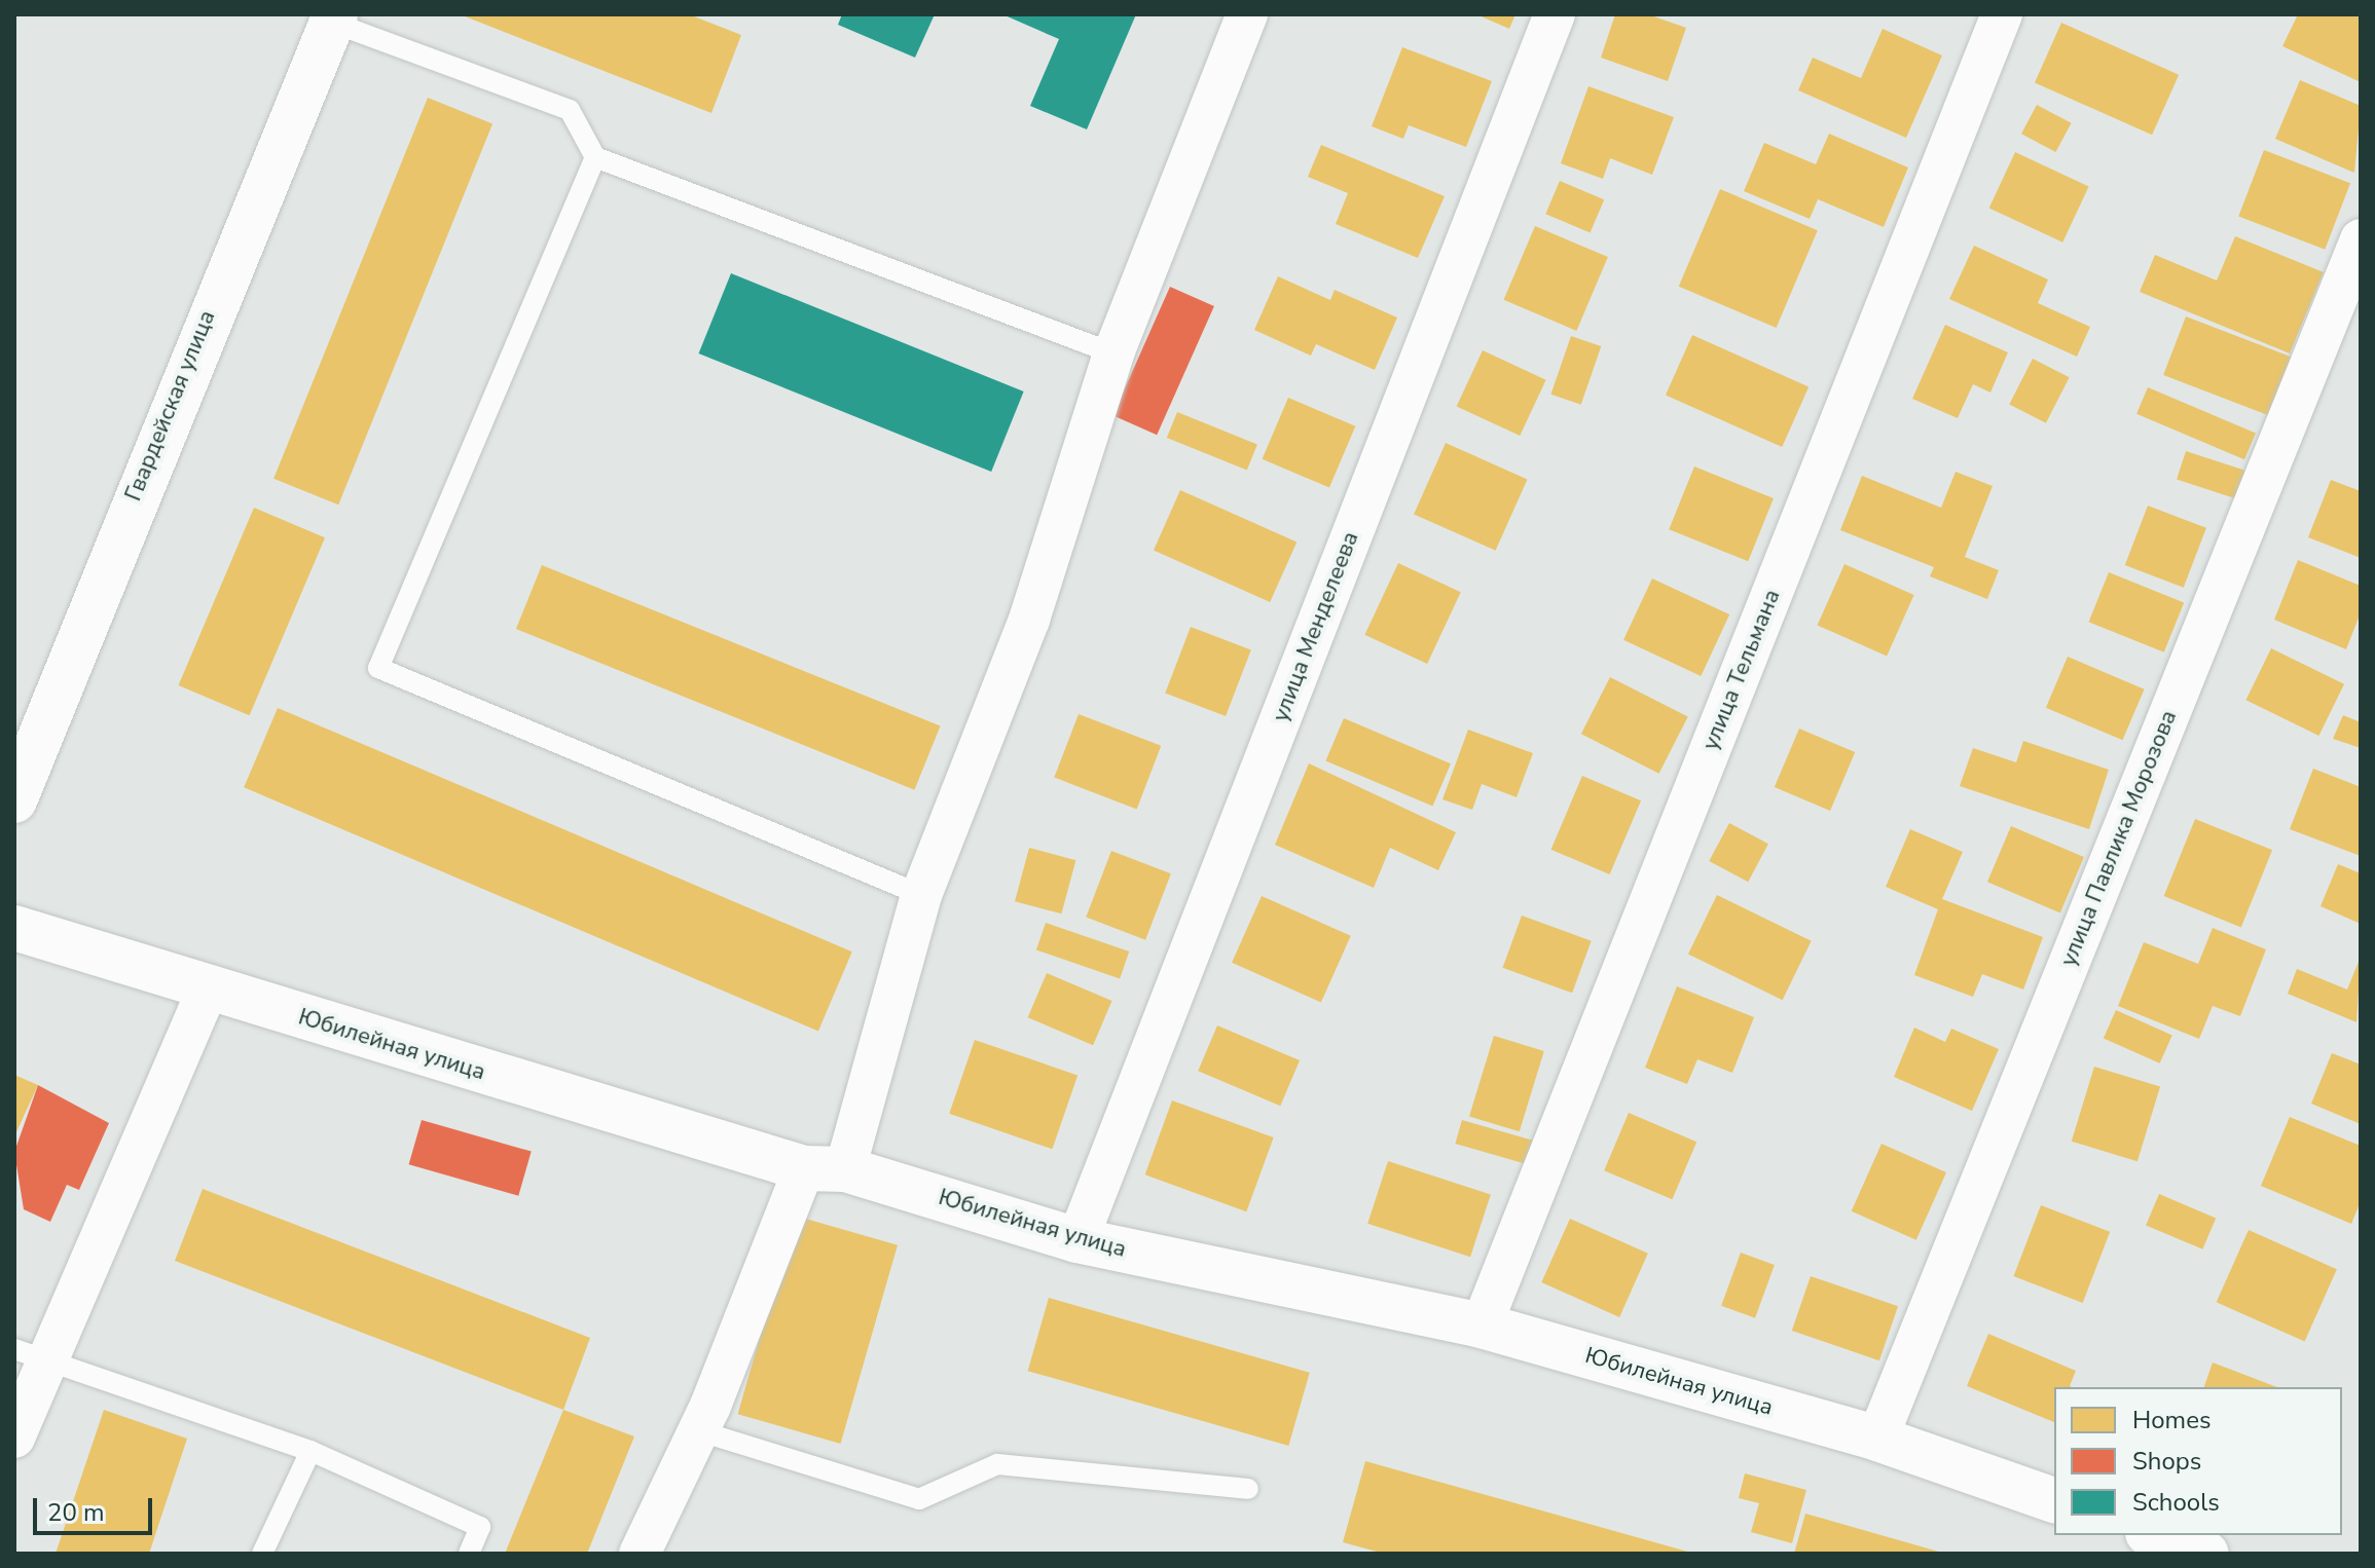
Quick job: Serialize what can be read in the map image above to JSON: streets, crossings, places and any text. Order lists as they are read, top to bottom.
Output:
{
  "streets": {
    "street": [
      "Гвардейская улица",
      "улица Менделеева",
      "улица Тельмана",
      "улица Павлика Морозова",
      "Юбилейная улица"
    ]
  },
  "crossings": [
    ["улица Менделеева", "Юбилейная улица"],
    ["улица Тельмана", "Юбилейная улица"],
    ["улица Павлика Морозова", "Юбилейная улица"]
  ],
  "legend": ["Homes", "Shops", "Schools"],
  "scale_bar": "20 m"
}
